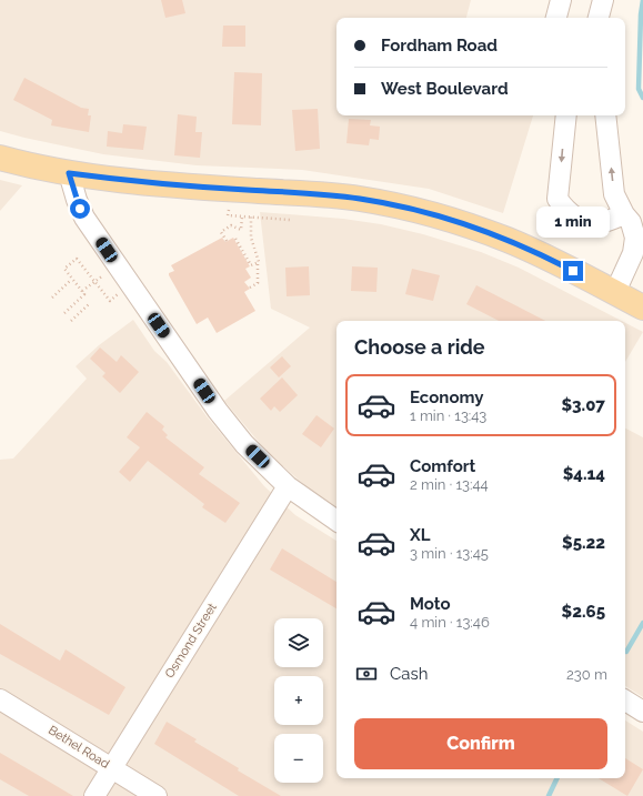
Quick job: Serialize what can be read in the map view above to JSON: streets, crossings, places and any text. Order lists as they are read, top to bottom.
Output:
{
  "streets": {
    "street": ["Osmond Street", "Bethel Road"]
  },
  "crossings": [
    ["Osmond Street", "Bethel Road"]
  ],
  "page": {
    "banner": ["Fordham Road", "West Boulevard"],
    "bubble": "1 min",
    "heading": "Choose a ride",
    "list": [
      {
        "name": "Economy",
        "note": "1 min · 13:43",
        "value": "$3.07"
      },
      {
        "name": "Comfort",
        "note": "2 min · 13:44",
        "value": "$4.14"
      },
      {
        "name": "XL",
        "note": "3 min · 13:45",
        "value": "$5.22"
      },
      {
        "name": "Moto",
        "note": "4 min · 13:46",
        "value": "$2.65"
      }
    ],
    "map_buttons": ["+", "−"],
    "pay": ["Cash", "230 m"],
    "buttons": "Confirm"
  }
}
